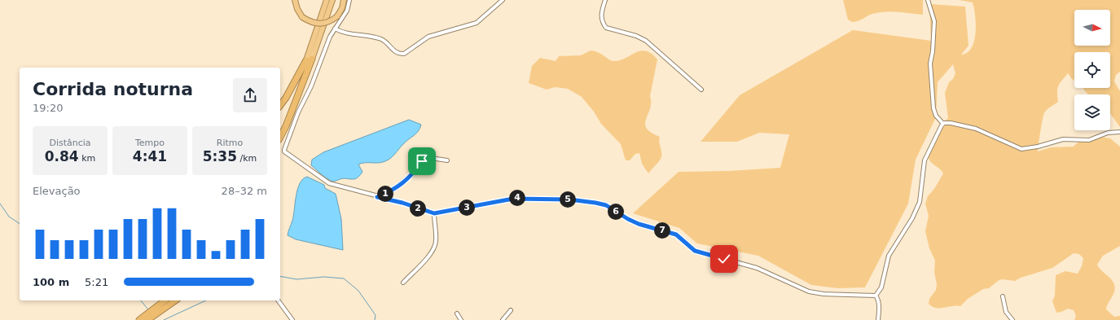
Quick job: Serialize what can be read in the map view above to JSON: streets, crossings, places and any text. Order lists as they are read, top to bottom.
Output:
{
  "north": "right",
  "page": {
    "heading": ["Corrida noturna", "19:20"],
    "stats": [
      ["Distância", "0.84 km"],
      ["Tempo", "4:41"],
      ["Ritmo", "5:35 /km"]
    ],
    "chart": ["Elevação", "28–32 m"],
    "pins": [
      "1",
      "4",
      "5",
      "3",
      "2",
      "6",
      "7"
    ],
    "list": [
      {
        "name": "100 m",
        "note": "5:21"
      }
    ]
  }
}
